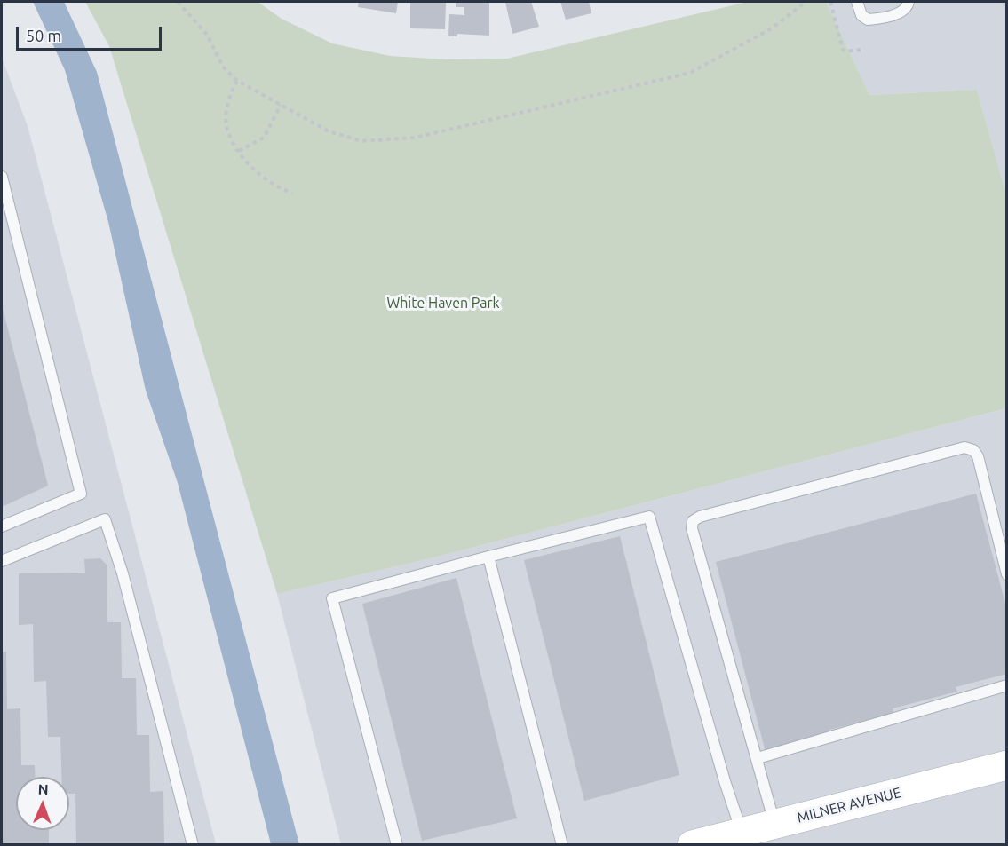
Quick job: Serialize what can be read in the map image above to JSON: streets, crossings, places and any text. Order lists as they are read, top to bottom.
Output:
{
  "streets": {
    "main road": ["MILNER AVENUE"]
  },
  "parks": ["White Haven Park"],
  "scale_bar": "50 m",
  "north": "top"
}
